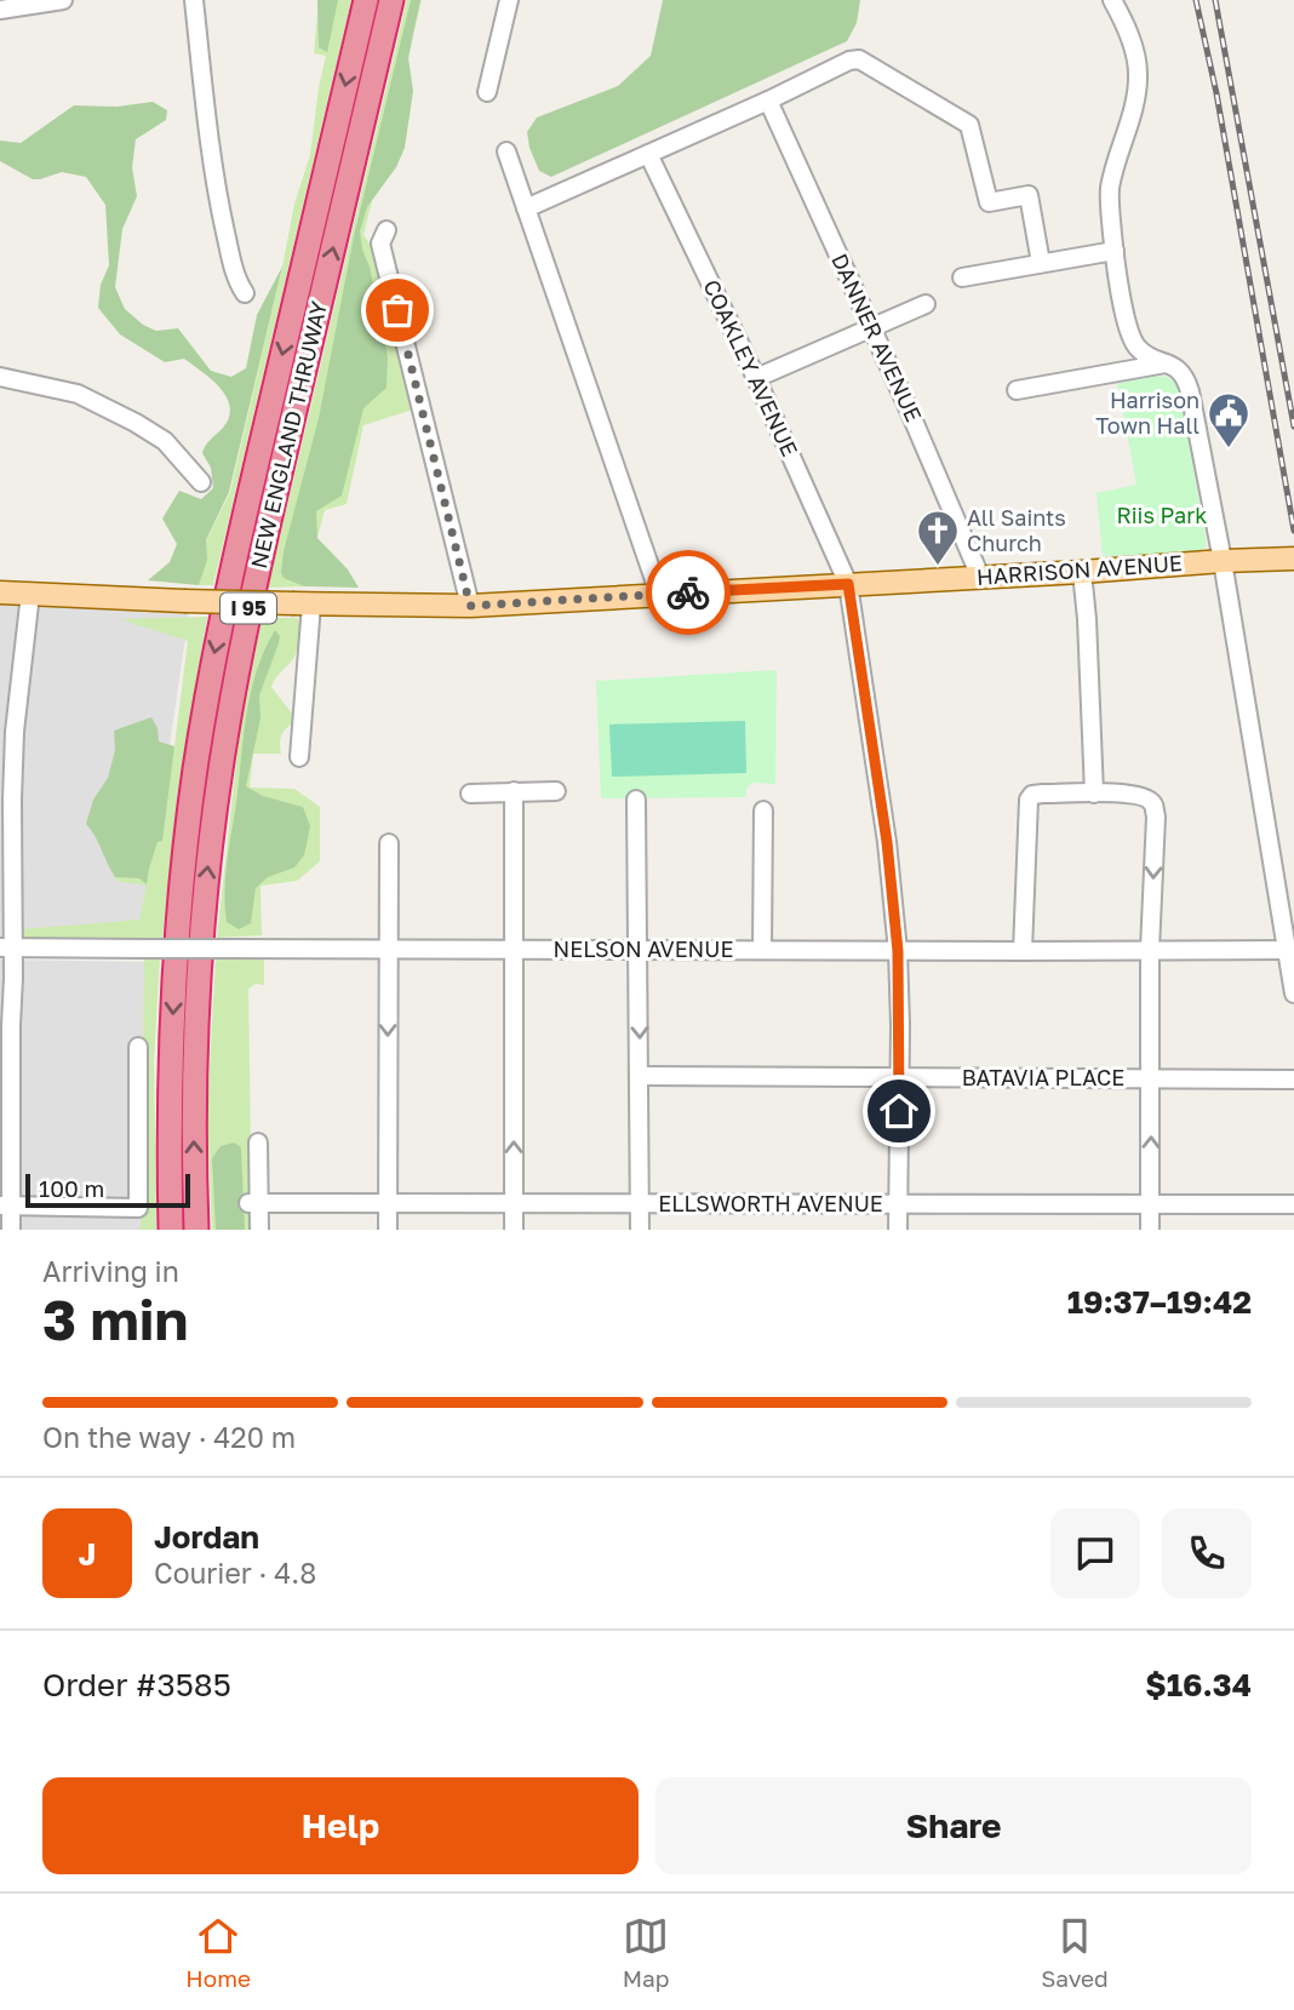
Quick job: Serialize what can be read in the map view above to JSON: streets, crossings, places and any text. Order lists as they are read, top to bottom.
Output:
{
  "streets": {
    "highway": ["NEW ENGLAND THRUWAY", "I 95"],
    "main road": ["HARRISON AVENUE"],
    "street": [
      "DANNER AVENUE",
      "COAKLEY AVENUE",
      "NELSON AVENUE",
      "BATAVIA PLACE",
      "ELLSWORTH AVENUE"
    ]
  },
  "crossings": [
    ["DANNER AVENUE", "HARRISON AVENUE"],
    ["COAKLEY AVENUE", "HARRISON AVENUE"],
    ["COAKLEY AVENUE", "NELSON AVENUE"],
    ["COAKLEY AVENUE", "BATAVIA PLACE"],
    ["COAKLEY AVENUE", "ELLSWORTH AVENUE"]
  ],
  "parks": ["Riis Park"],
  "places": {
    "public building": ["Harrison Town Hall"],
    "church": ["All Saints Church"]
  },
  "scale_bar": "100 m",
  "page": {
    "scale": "100 m",
    "heading": ["3 min", "Arriving in", "19:37–19:42"],
    "panel": [
      "Jordan",
      "Courier · 4.8",
      "Order #3585",
      "$16.34"
    ],
    "bar": "On the way · 420 m",
    "round": "J",
    "buttons": ["Help", "Share"],
    "tabs": ["Home", "Map", "Saved"]
  }
}
